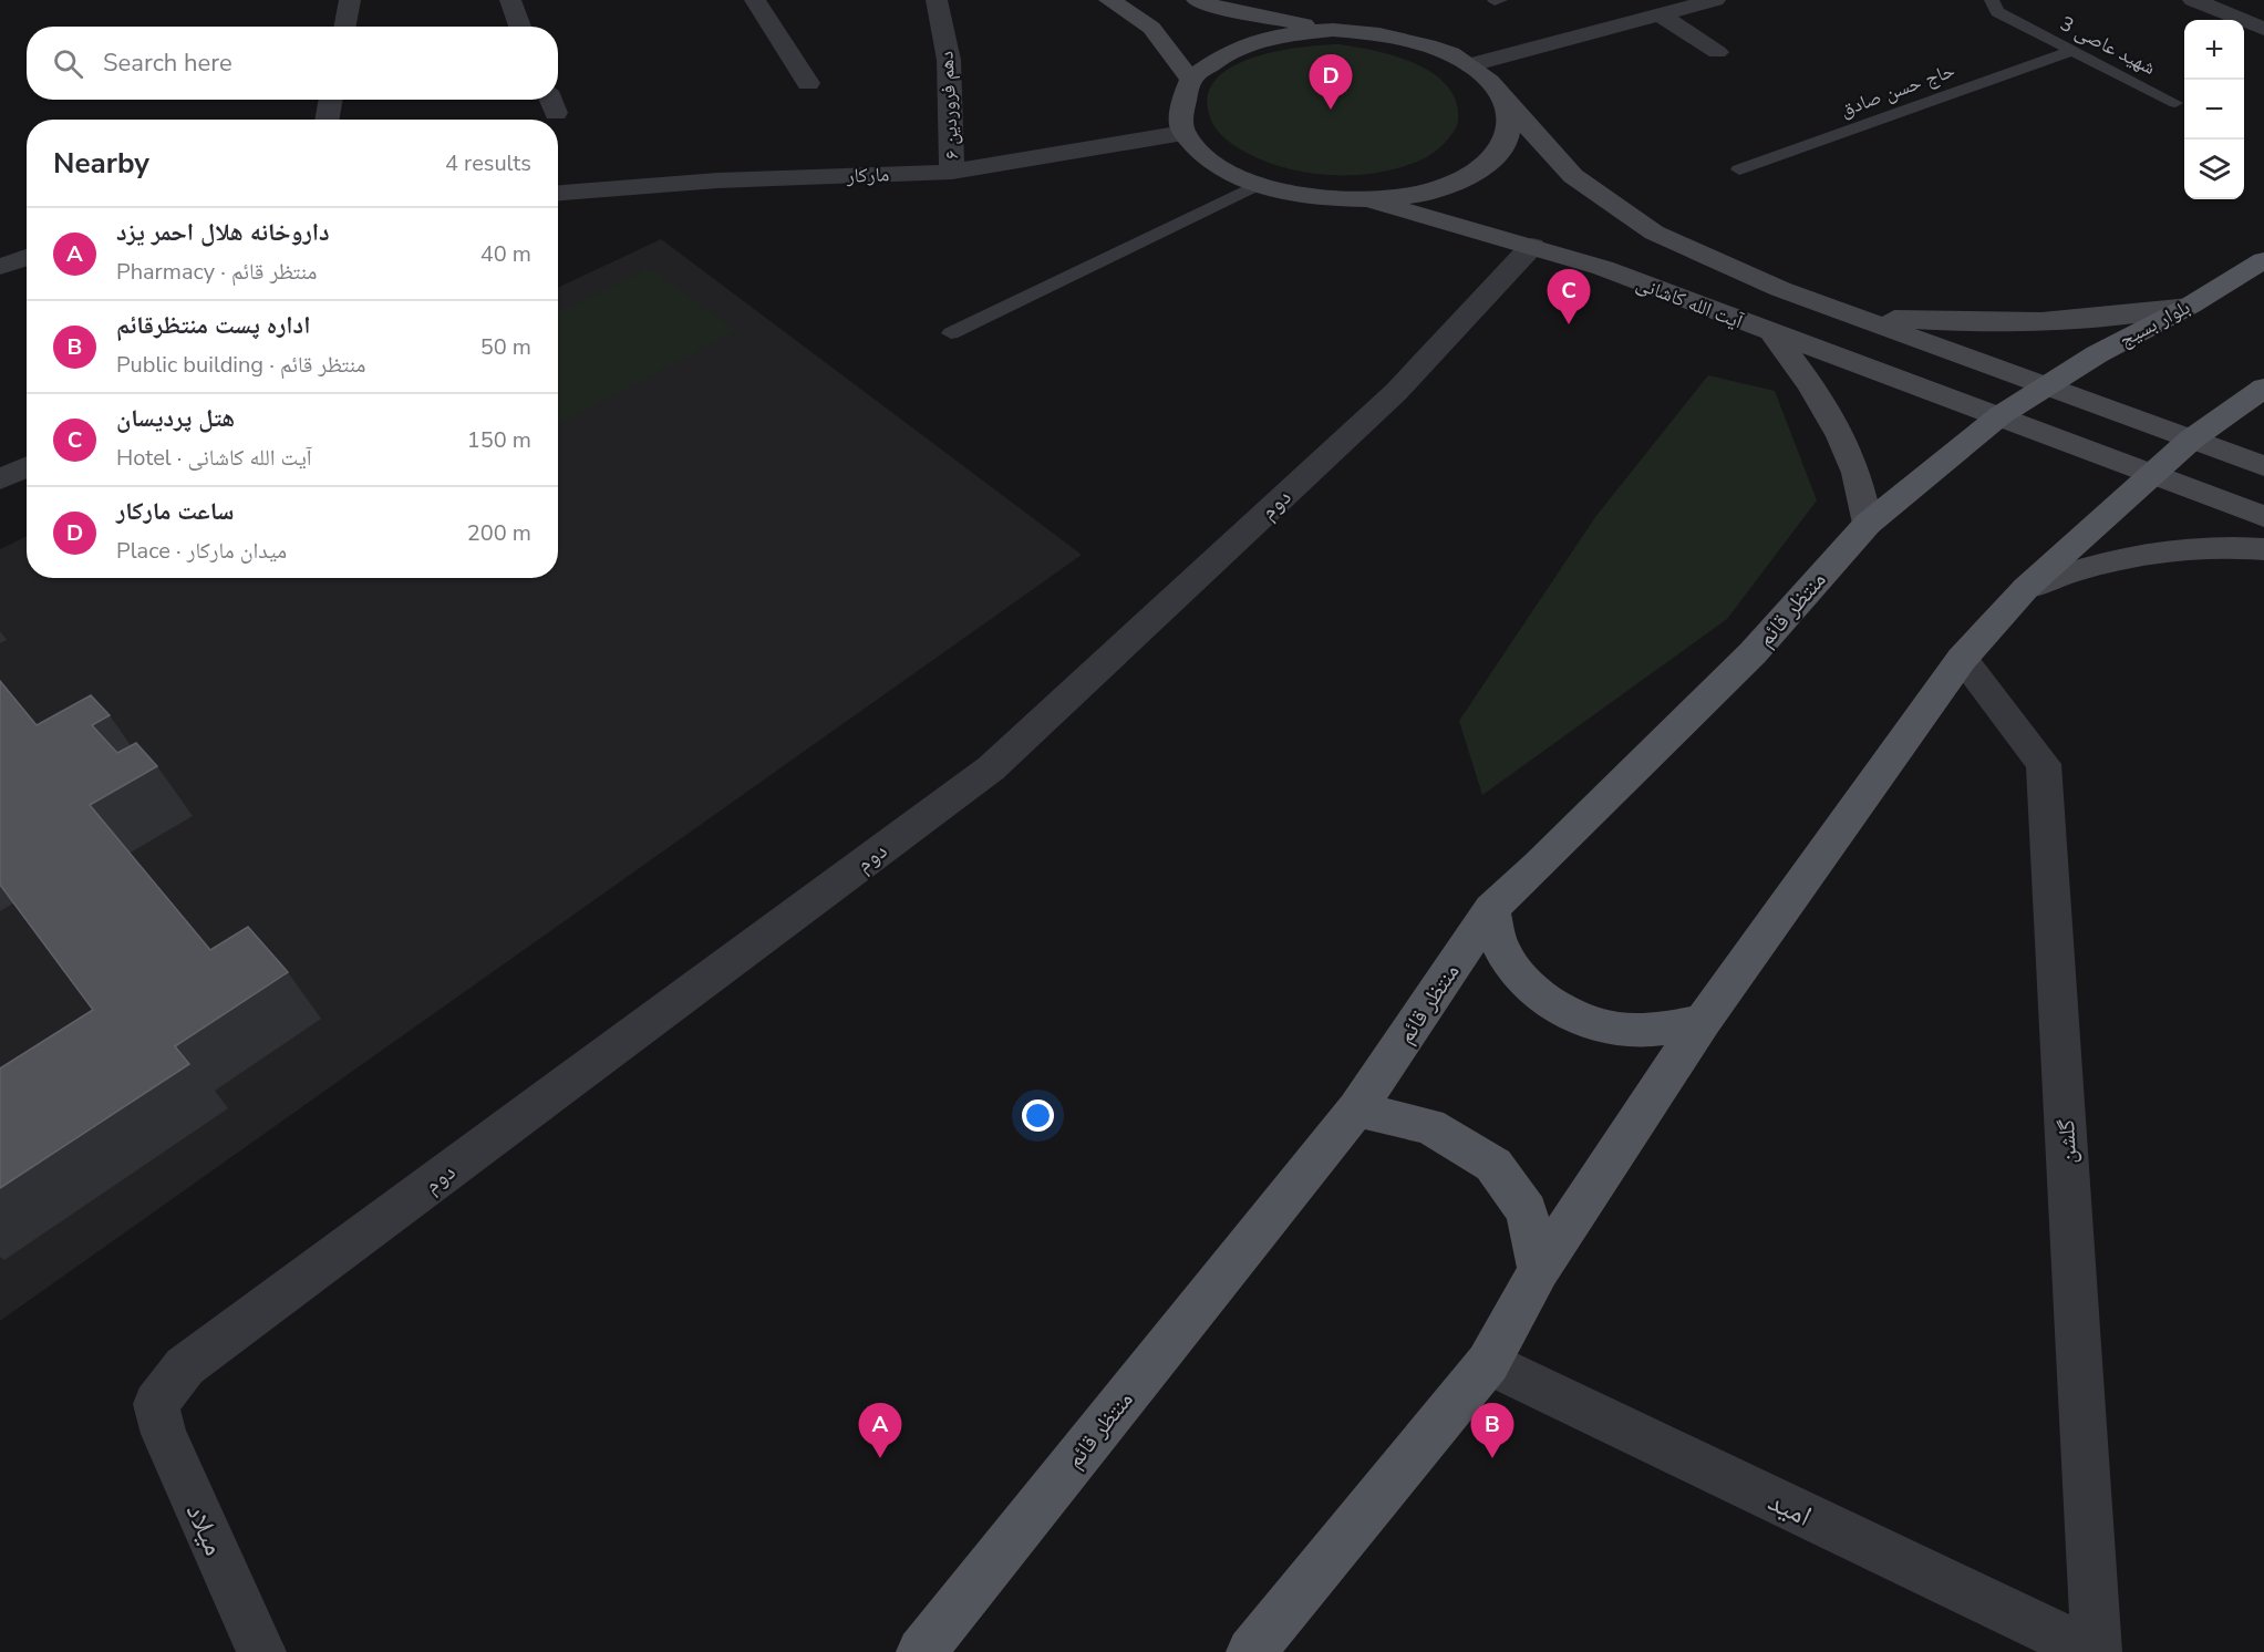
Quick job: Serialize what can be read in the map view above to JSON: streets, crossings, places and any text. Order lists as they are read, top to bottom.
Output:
{
  "streets": {
    "main road": ["آیت الله کاشانی", "بلوار بسیج", "منتظر قائم"],
    "street": [
      "دهم فروردین ۶",
      "مارکار",
      "دوم",
      "گلشن",
      "امید",
      "میلاد"
    ],
    "lane": ["3 شهید عاصی", "حاج حسن صادق"]
  },
  "crossings": [
    ["3 شهید عاصی", "حاج حسن صادق"],
    ["دهم فروردین ۶", "مارکار"],
    ["آیت الله کاشانی", "بلوار بسیج"],
    ["آیت الله کاشانی", "دوم"],
    ["آیت الله کاشانی", "منتظر قائم"],
    ["بلوار بسیج", "منتظر قائم"],
    ["دوم", "میلاد"],
    ["گلشن", "امید"]
  ],
  "page": {
    "map_buttons": ["+", "−"],
    "search": "Search here",
    "pins": [
      "D",
      "C",
      "A",
      "B"
    ],
    "heading": ["Nearby", "4 results"],
    "list": [
      {
        "mark": "A",
        "name": "داروخانه هلال احمر یزد",
        "note": "Pharmacy · منتظر قائم",
        "value": "40 m"
      },
      {
        "mark": "B",
        "name": "اداره پست منتظرقائم",
        "note": "Public building · منتظر قائم",
        "value": "50 m"
      },
      {
        "mark": "C",
        "name": "هتل پردیسان",
        "note": "Hotel · آیت الله کاشانی",
        "value": "150 m"
      },
      {
        "mark": "D",
        "name": "ساعت مارکار",
        "note": "Place · میدان مارکار",
        "value": "200 m"
      }
    ]
  }
}
